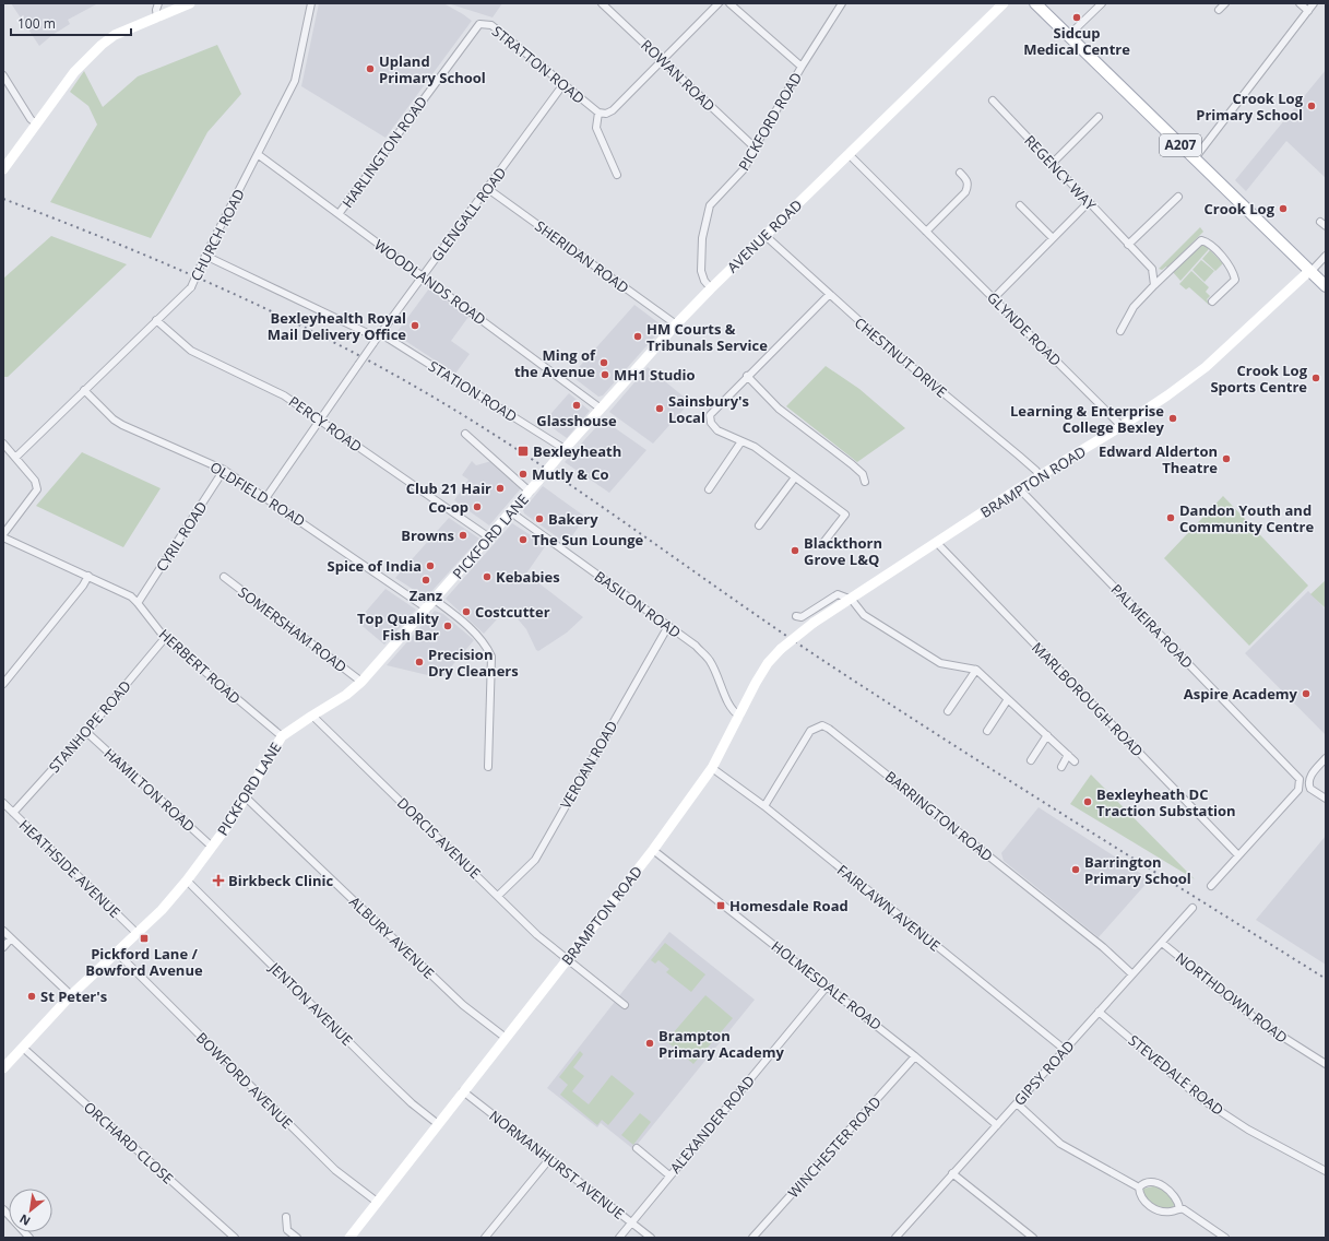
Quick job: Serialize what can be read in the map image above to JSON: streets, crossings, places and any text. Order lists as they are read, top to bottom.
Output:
{
  "streets": {
    "main road": ["A207"],
    "street": [
      "STRATTON ROAD",
      "ROWAN ROAD",
      "PICKFORD ROAD",
      "HARLINGTON ROAD",
      "REGENCY WAY",
      "GLENGALL ROAD",
      "CHURCH ROAD",
      "AVENUE ROAD",
      "SHERIDAN ROAD",
      "WOODLANDS ROAD",
      "GLYNDE ROAD",
      "CHESTNUT DRIVE",
      "STATION ROAD",
      "PERCY ROAD",
      "BRAMPTON ROAD",
      "OLDFIELD ROAD",
      "CYRIL ROAD",
      "PICKFORD LANE",
      "BASILON ROAD",
      "PALMEIRA ROAD",
      "SOMERSHAM ROAD",
      "HERBERT ROAD",
      "MARLBOROUGH ROAD",
      "STANHOPE ROAD",
      "VEROAN ROAD",
      "HAMILTON ROAD",
      "BARRINGTON ROAD",
      "DORCIS AVENUE",
      "HEATHSIDE AVENUE",
      "FAIRLAWN AVENUE",
      "ALBURY AVENUE",
      "HOLMESDALE ROAD",
      "NORTHDOWN ROAD",
      "JENTON AVENUE",
      "GIPSY ROAD",
      "STEVEDALE ROAD",
      "BOWFORD AVENUE",
      "ALEXANDER ROAD",
      "ORCHARD CLOSE",
      "WINCHESTER ROAD",
      "NORMANHURST AVENUE"
    ]
  },
  "crossings": [
    ["STRATTON ROAD", "HARLINGTON ROAD"],
    ["STRATTON ROAD", "GLENGALL ROAD"],
    ["ROWAN ROAD", "PICKFORD ROAD"],
    ["PICKFORD ROAD", "AVENUE ROAD"],
    ["A207", "BRAMPTON ROAD"],
    ["HARLINGTON ROAD", "WOODLANDS ROAD"],
    ["GLENGALL ROAD", "SHERIDAN ROAD"],
    ["GLENGALL ROAD", "WOODLANDS ROAD"],
    ["GLENGALL ROAD", "STATION ROAD"],
    ["GLENGALL ROAD", "PERCY ROAD"],
    ["GLENGALL ROAD", "OLDFIELD ROAD"],
    ["CHURCH ROAD", "WOODLANDS ROAD"],
    ["CHURCH ROAD", "STATION ROAD"],
    ["CHURCH ROAD", "PERCY ROAD"],
    ["CHURCH ROAD", "OLDFIELD ROAD"],
    ["AVENUE ROAD", "SHERIDAN ROAD"],
    ["AVENUE ROAD", "WOODLANDS ROAD"],
    ["AVENUE ROAD", "GLYNDE ROAD"],
    ["AVENUE ROAD", "CHESTNUT DRIVE"],
    ["AVENUE ROAD", "STATION ROAD"],
    ["AVENUE ROAD", "PICKFORD LANE"],
    ["GLYNDE ROAD", "BRAMPTON ROAD"],
    ["CHESTNUT DRIVE", "BRAMPTON ROAD"],
    ["PERCY ROAD", "PICKFORD LANE"],
    ["BRAMPTON ROAD", "BASILON ROAD"],
    ["BRAMPTON ROAD", "PALMEIRA ROAD"],
    ["BRAMPTON ROAD", "MARLBOROUGH ROAD"],
    ["BRAMPTON ROAD", "DORCIS AVENUE"],
    ["BRAMPTON ROAD", "FAIRLAWN AVENUE"],
    ["BRAMPTON ROAD", "ALBURY AVENUE"],
    ["BRAMPTON ROAD", "HOLMESDALE ROAD"],
    ["BRAMPTON ROAD", "JENTON AVENUE"],
    ["BRAMPTON ROAD", "BOWFORD AVENUE"],
    ["BRAMPTON ROAD", "NORMANHURST AVENUE"],
    ["OLDFIELD ROAD", "CYRIL ROAD"],
    ["OLDFIELD ROAD", "PICKFORD LANE"],
    ["CYRIL ROAD", "HERBERT ROAD"],
    ["PICKFORD LANE", "BASILON ROAD"],
    ["PICKFORD LANE", "SOMERSHAM ROAD"],
    ["PICKFORD LANE", "HERBERT ROAD"],
    ["PICKFORD LANE", "HAMILTON ROAD"],
    ["PICKFORD LANE", "DORCIS AVENUE"],
    ["PICKFORD LANE", "HEATHSIDE AVENUE"],
    ["PICKFORD LANE", "ALBURY AVENUE"],
    ["PICKFORD LANE", "JENTON AVENUE"],
    ["PICKFORD LANE", "BOWFORD AVENUE"],
    ["PICKFORD LANE", "ORCHARD CLOSE"],
    ["BASILON ROAD", "VEROAN ROAD"],
    ["PALMEIRA ROAD", "MARLBOROUGH ROAD"],
    ["HERBERT ROAD", "STANHOPE ROAD"],
    ["STANHOPE ROAD", "HAMILTON ROAD"],
    ["STANHOPE ROAD", "HEATHSIDE AVENUE"],
    ["VEROAN ROAD", "DORCIS AVENUE"],
    ["BARRINGTON ROAD", "FAIRLAWN AVENUE"],
    ["BARRINGTON ROAD", "GIPSY ROAD"],
    ["FAIRLAWN AVENUE", "GIPSY ROAD"],
    ["HOLMESDALE ROAD", "GIPSY ROAD"],
    ["HOLMESDALE ROAD", "ALEXANDER ROAD"],
    ["HOLMESDALE ROAD", "WINCHESTER ROAD"],
    ["NORTHDOWN ROAD", "GIPSY ROAD"],
    ["GIPSY ROAD", "STEVEDALE ROAD"],
    ["ALEXANDER ROAD", "NORMANHURST AVENUE"]
  ],
  "places": {
    "other": [
      "Sidcup Medical Centre",
      "Upland Primary School",
      "Crook Log Primary School",
      "Crook Log",
      "Bexleyhealth Royal Mail Delivery Office",
      "HM Courts & Tribunals Service",
      "Ming of the Avenue",
      "MH1 Studio",
      "Crook Log Sports Centre",
      "Glasshouse",
      "Sainsbury's Local",
      "Learning & Enterprise College Bexley",
      "Edward Alderton Theatre",
      "Mutly & Co",
      "Club 21 Hair",
      "Co-op",
      "Dandon Youth and Community Centre",
      "Bakery",
      "Browns",
      "The Sun Lounge",
      "Blackthorn Grove L&Q",
      "Spice of India",
      "Kebabies",
      "Zanz",
      "Costcutter",
      "Top Quality Fish Bar",
      "Precision Dry Cleaners",
      "Aspire Academy",
      "Bexleyheath DC Traction Substation",
      "Barrington Primary School",
      "St Peter's",
      "Brampton Primary Academy"
    ],
    "transit": ["Bexleyheath", "Homesdale Road", "Pickford Lane / Bowford Avenue"],
    "health": ["Birkbeck Clinic"]
  },
  "scale_bar": "100 m",
  "north": "bottom left"
}
